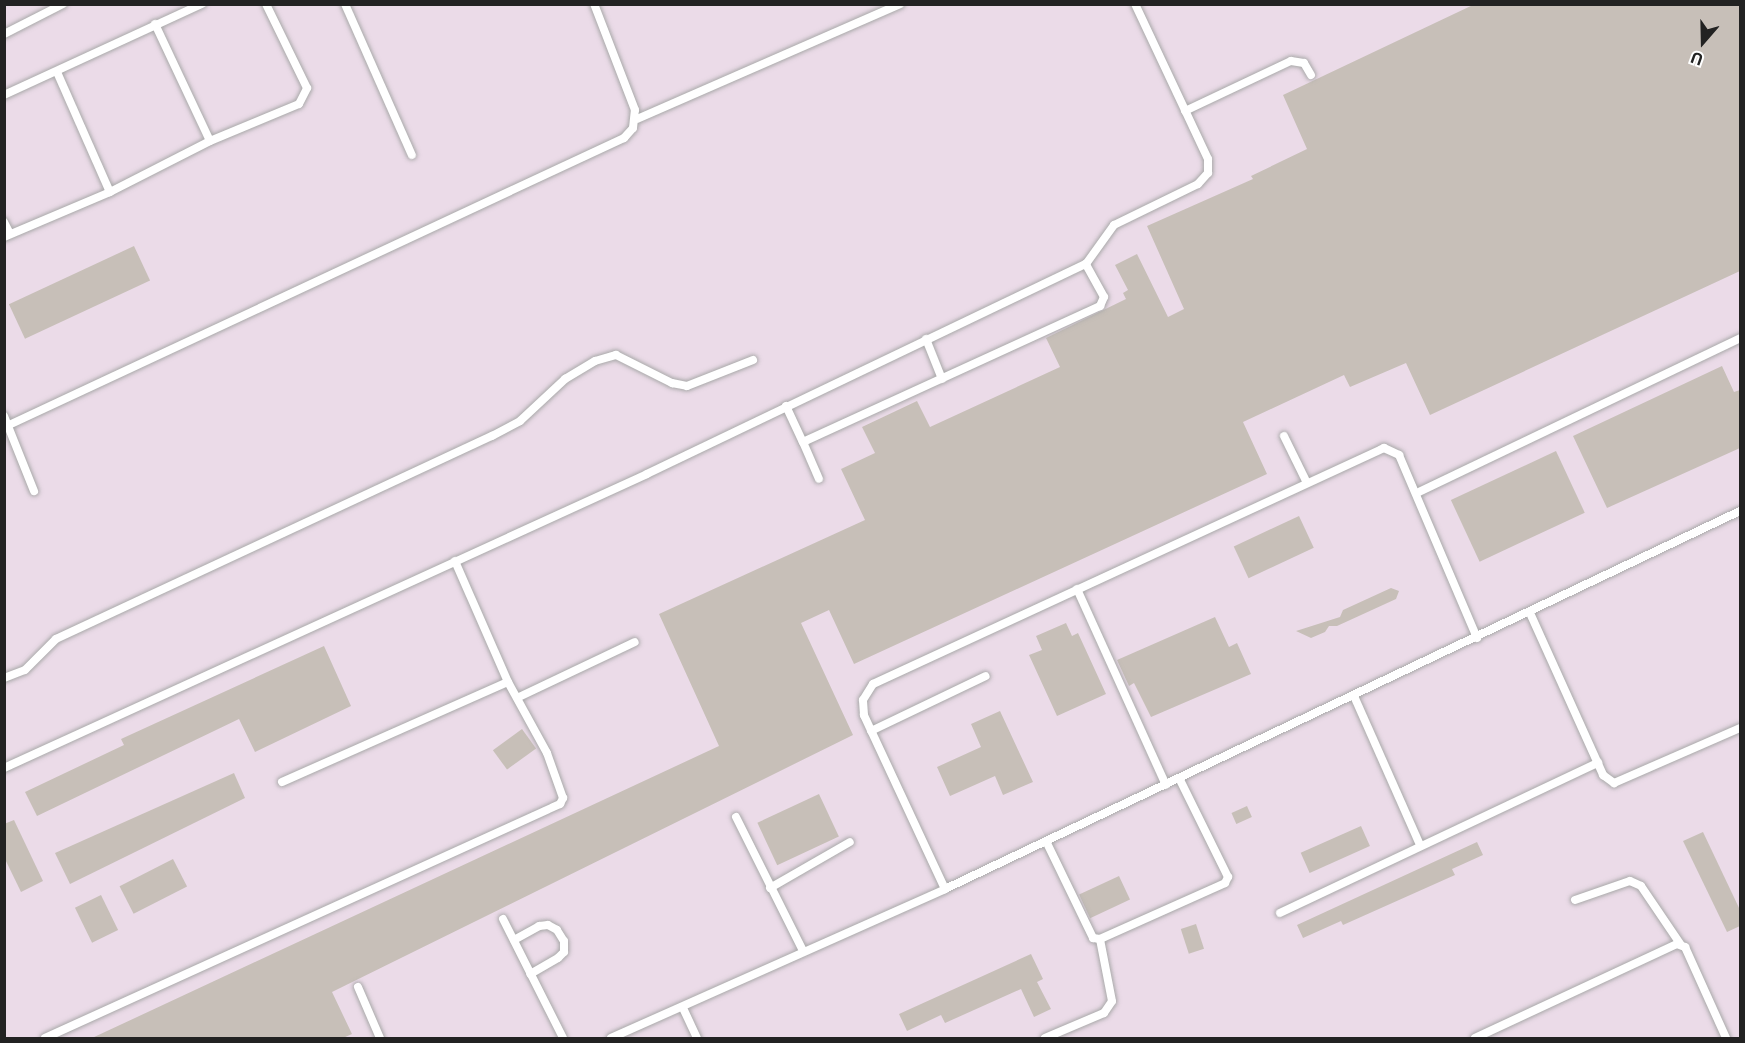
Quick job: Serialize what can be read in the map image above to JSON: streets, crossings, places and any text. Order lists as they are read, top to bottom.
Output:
{
  "north": "bottom"
}
